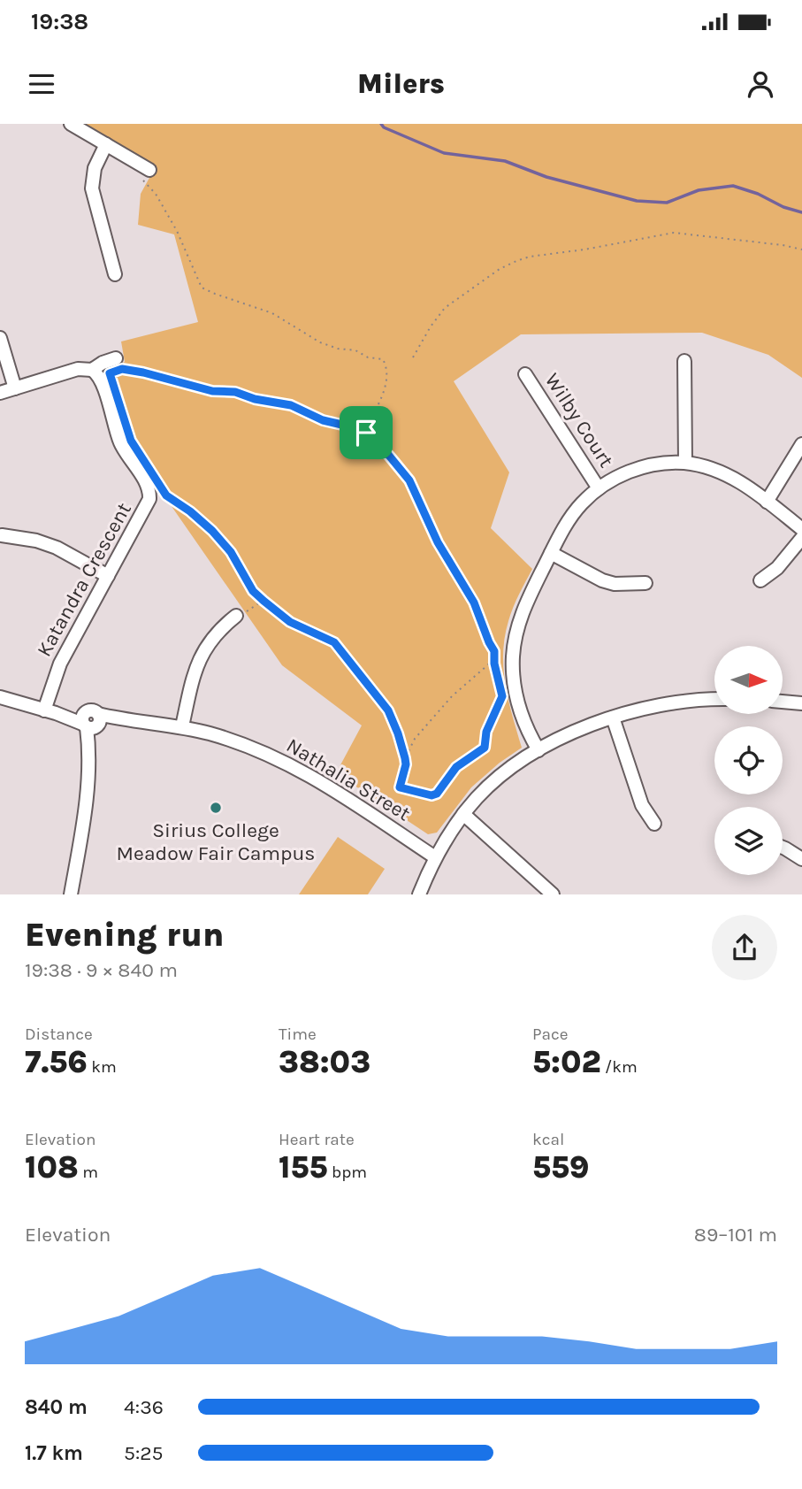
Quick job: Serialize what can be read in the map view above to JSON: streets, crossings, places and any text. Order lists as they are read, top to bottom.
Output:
{
  "streets": {
    "street": ["Wilby Court", "Katandra Crescent", "Nathalia Street"]
  },
  "crossings": [
    ["Katandra Crescent", "Nathalia Street"]
  ],
  "places": ["Sirius College Meadow Fair Campus"],
  "north": "right",
  "page": {
    "status": "19:38",
    "header": "Milers",
    "heading": ["Evening run", "19:38 · 9 × 840 m"],
    "stats": [
      ["Distance", "7.56 km"],
      ["Time", "38:03"],
      ["Pace", "5:02 /km"],
      ["Elevation", "108 m"],
      ["Heart rate", "155 bpm"],
      ["kcal", "559"]
    ],
    "chart": ["Elevation", "89–101 m"],
    "list": [
      {
        "name": "840 m",
        "note": "4:36"
      },
      {
        "name": "1.7 km",
        "note": "5:25"
      }
    ]
  }
}
